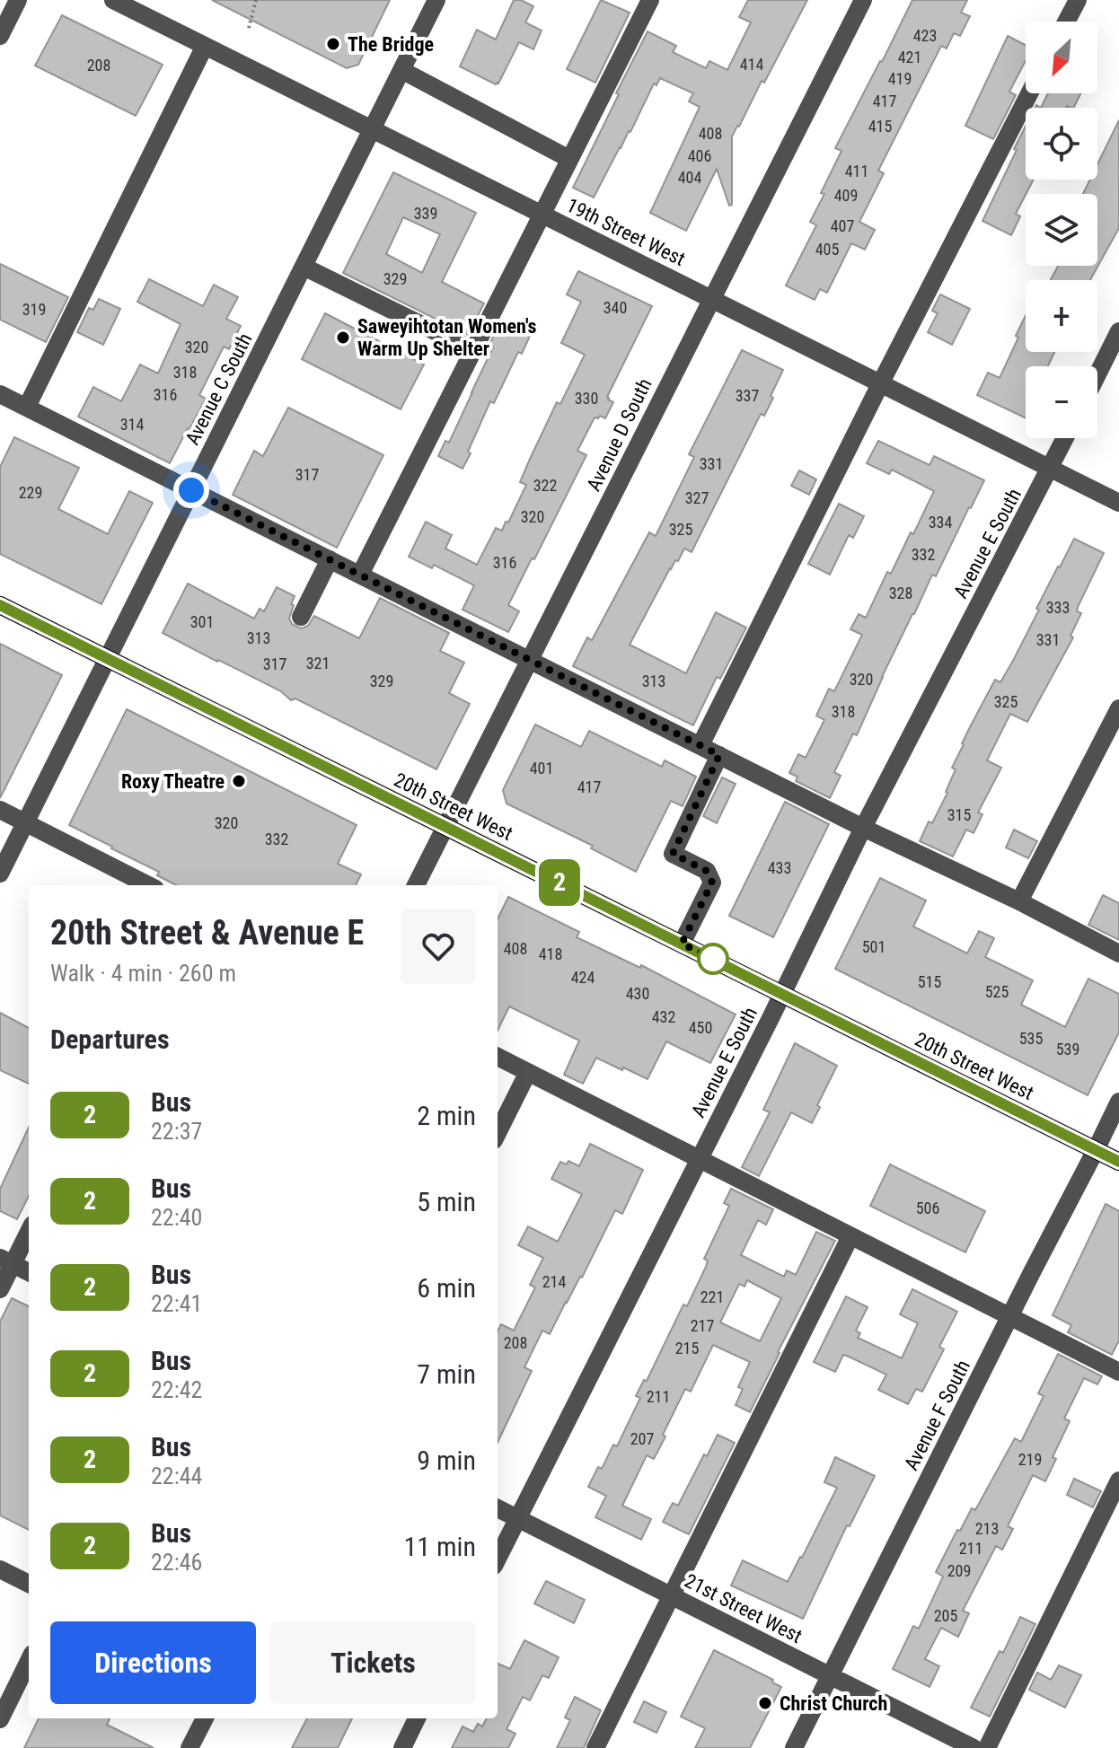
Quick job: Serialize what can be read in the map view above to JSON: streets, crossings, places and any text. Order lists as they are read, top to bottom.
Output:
{
  "streets": {
    "main road": ["20th Street West"],
    "street": [
      "19th Street West",
      "Avenue C South",
      "Avenue D South",
      "Avenue E South",
      "Avenue F South",
      "21st Street West"
    ]
  },
  "crossings": [
    ["19th Street West", "Avenue C South"],
    ["19th Street West", "Avenue D South"],
    ["19th Street West", "Avenue E South"],
    ["Avenue C South", "20th Street West"],
    ["Avenue D South", "20th Street West"],
    ["Avenue E South", "20th Street West"],
    ["Avenue E South", "21st Street West"],
    ["20th Street West", "Avenue F South"],
    ["Avenue F South", "21st Street West"]
  ],
  "places": [
    "The Bridge",
    "Saweyihtotan Women's Warm Up Shelter",
    "Roxy Theatre",
    "Christ Church"
  ],
  "lines": ["bus line 2"],
  "house_numbers": [
    "423",
    "421",
    "414",
    "208",
    "419",
    "417",
    "415",
    "408",
    "406",
    "411",
    "404",
    "409",
    "339",
    "407",
    "405",
    "329",
    "340",
    "319",
    "320",
    "318",
    "316",
    "337",
    "330",
    "314",
    "331",
    "317",
    "322",
    "229",
    "327",
    "320",
    "334",
    "325",
    "332",
    "316",
    "328",
    "333",
    "301",
    "313",
    "331",
    "321",
    "317",
    "320",
    "329",
    "313",
    "325",
    "318",
    "401",
    "417",
    "315",
    "320",
    "332",
    "433",
    "501",
    "408",
    "418",
    "424",
    "515",
    "525",
    "430",
    "432",
    "450",
    "535",
    "539",
    "506",
    "214",
    "221",
    "217",
    "208",
    "215",
    "211",
    "207",
    "219",
    "213",
    "211",
    "209",
    "205"
  ],
  "north": "bottom left",
  "page": {
    "on_map": "2",
    "map_buttons": ["+", "−"],
    "heading": [
      ["20th Street & Avenue E", "Walk · 4 min · 260 m"],
      "Departures"
    ],
    "list": [
      {
        "mark": "2",
        "name": "Bus",
        "note": "22:37",
        "value": "2 min"
      },
      {
        "mark": "2",
        "name": "Bus",
        "note": "22:40",
        "value": "5 min"
      },
      {
        "mark": "2",
        "name": "Bus",
        "note": "22:41",
        "value": "6 min"
      },
      {
        "mark": "2",
        "name": "Bus",
        "note": "22:42",
        "value": "7 min"
      },
      {
        "mark": "2",
        "name": "Bus",
        "note": "22:44",
        "value": "9 min"
      },
      {
        "mark": "2",
        "name": "Bus",
        "note": "22:46",
        "value": "11 min"
      }
    ],
    "buttons": ["Directions", "Tickets"]
  }
}
